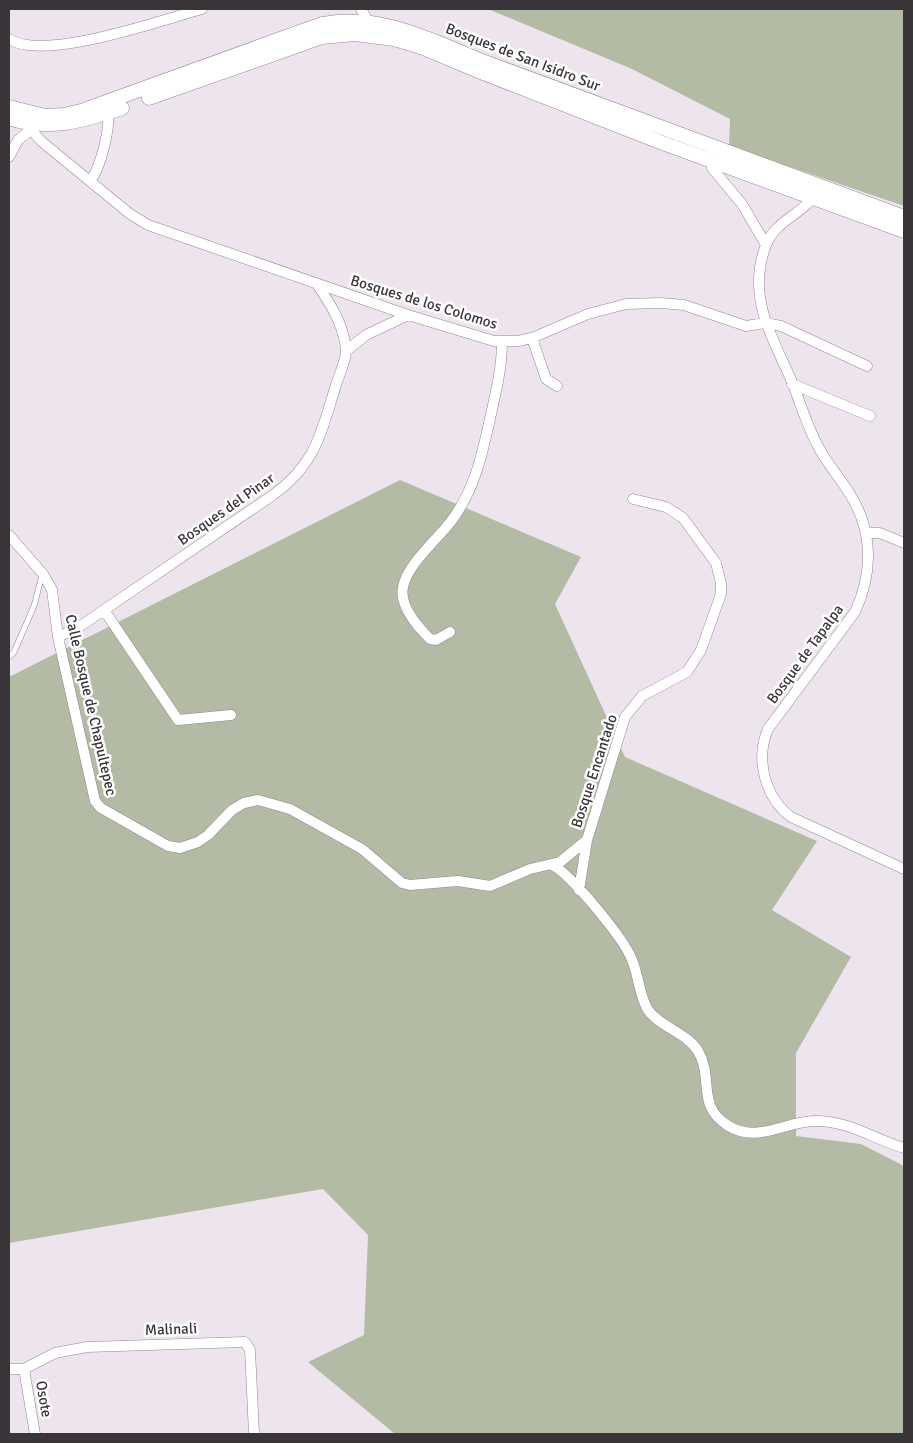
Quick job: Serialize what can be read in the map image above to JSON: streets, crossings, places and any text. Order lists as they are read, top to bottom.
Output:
{
  "streets": {
    "main road": ["Bosques de San Isidro Sur"],
    "street": [
      "Bosques de los Colomos",
      "Bosques del Pinar",
      "Bosque de Tapalpa",
      "Calle Bosque de Chapultepec",
      "Bosque Encantado",
      "Malinali",
      "Osote"
    ]
  },
  "crossings": [
    ["Bosques de San Isidro Sur", "Bosques de los Colomos"],
    ["Bosques de los Colomos", "Bosque de Tapalpa"],
    ["Bosques del Pinar", "Calle Bosque de Chapultepec"],
    ["Calle Bosque de Chapultepec", "Bosque Encantado"],
    ["Malinali", "Osote"]
  ]
}
